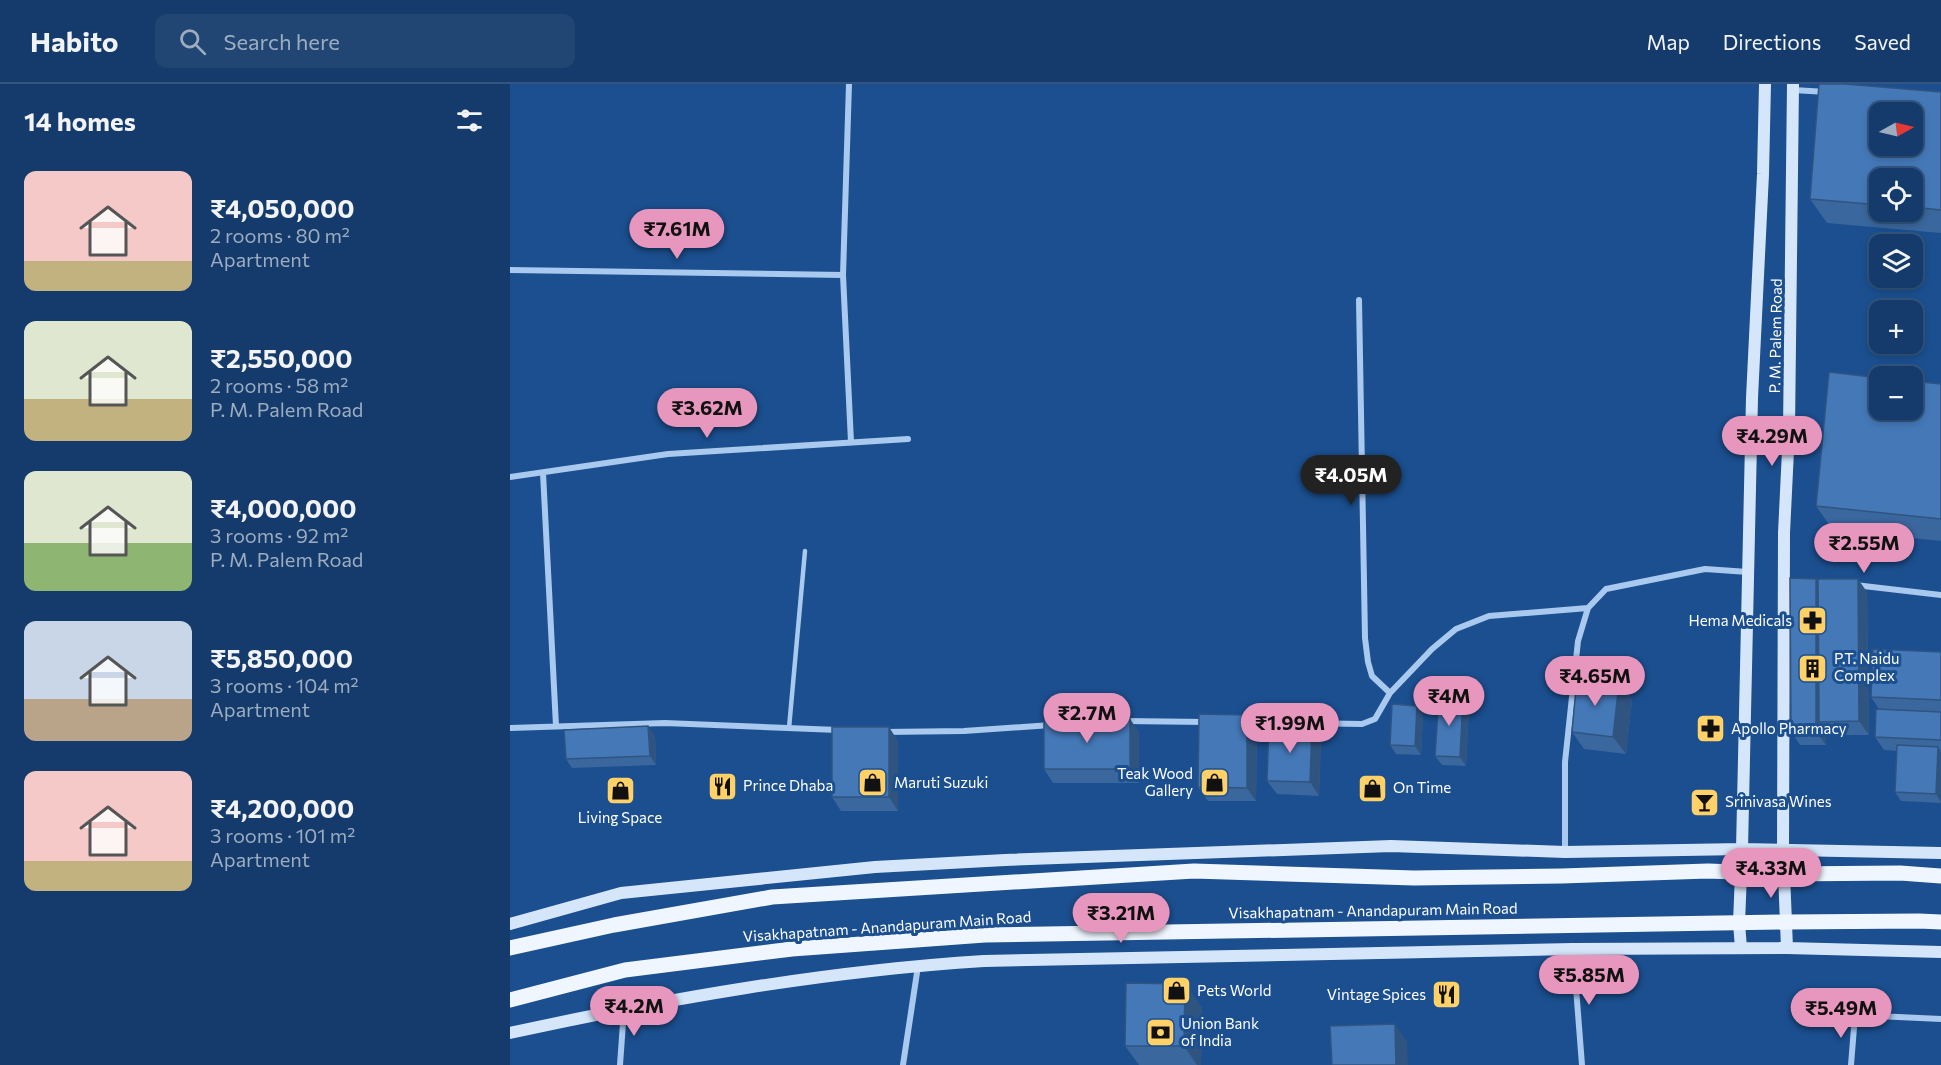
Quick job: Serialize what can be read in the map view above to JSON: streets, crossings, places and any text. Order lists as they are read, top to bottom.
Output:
{
  "streets": {
    "main road": ["Visakhapatnam - Anandapuram Main Road"],
    "street": ["P. M. Palem Road"]
  },
  "crossings": [
    ["P. M. Palem Road", "Visakhapatnam - Anandapuram Main Road"]
  ],
  "places": {
    "pharmacy": ["Hema Medicals", "Apollo Pharmacy"],
    "building": ["P.T. Naidu Complex"],
    "shop": [
      "Maruti Suzuki",
      "Teak Wood Gallery",
      "On Time",
      "Living Space",
      "Pets World"
    ],
    "restaurant": ["Prince Dhaba", "Vintage Spices"],
    "bar": ["Srinivasa Wines"],
    "bank": ["Union Bank of India"]
  },
  "north": "right",
  "page": {
    "header": "Habito",
    "search": "Search here",
    "nav": ["Map", "Directions", "Saved"],
    "heading": "14 homes",
    "map_buttons": ["+", "−"],
    "list": [
      {
        "name": "₹4,050,000",
        "note": "2 rooms · 80 m² · Apartment"
      },
      {
        "name": "₹2,550,000",
        "note": "2 rooms · 58 m² · P. M. Palem Road"
      },
      {
        "name": "₹4,000,000",
        "note": "3 rooms · 92 m² · P. M. Palem Road"
      },
      {
        "name": "₹5,850,000",
        "note": "3 rooms · 104 m² · Apartment"
      },
      {
        "name": "₹4,200,000",
        "note": "3 rooms · 101 m² · Apartment"
      }
    ],
    "price": [
      "₹7.61M",
      "₹3.62M",
      "₹4.29M",
      "₹4.05M",
      "₹2.55M",
      "₹4.65M",
      "₹4M",
      "₹2.7M",
      "₹1.99M",
      "₹4.33M",
      "₹3.21M",
      "₹5.85M",
      "₹4.2M",
      "₹5.49M"
    ]
  }
}
